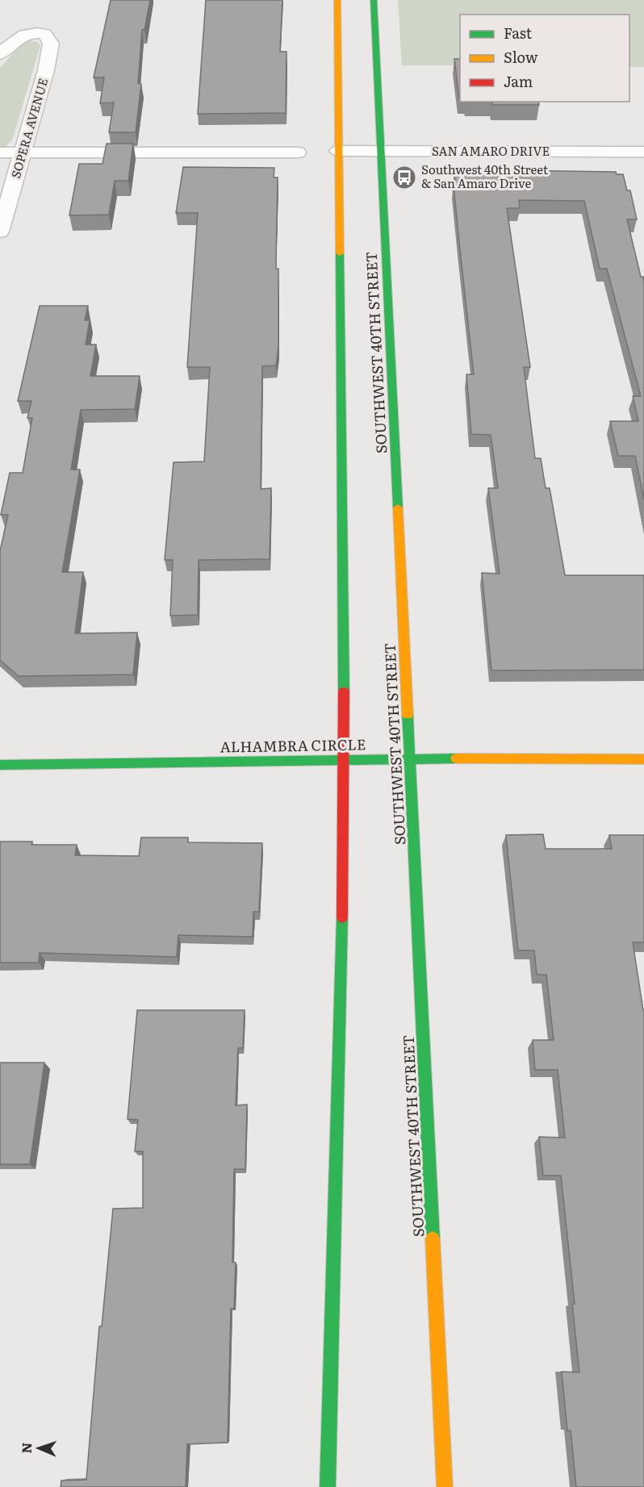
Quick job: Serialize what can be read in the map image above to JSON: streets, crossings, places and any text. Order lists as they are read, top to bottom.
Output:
{
  "streets": {
    "main road": ["SOUTHWEST 40TH STREET", "ALHAMBRA CIRCLE"],
    "street": ["SOPERA AVENUE", "SAN AMARO DRIVE"]
  },
  "crossings": [
    ["SAN AMARO DRIVE", "SOUTHWEST 40TH STREET"],
    ["SOUTHWEST 40TH STREET", "ALHAMBRA CIRCLE"]
  ],
  "places": {
    "bus stop": ["Southwest 40th Street & San Amaro Drive"]
  },
  "legend": ["Fast", "Slow", "Jam"],
  "north": "left"
}
